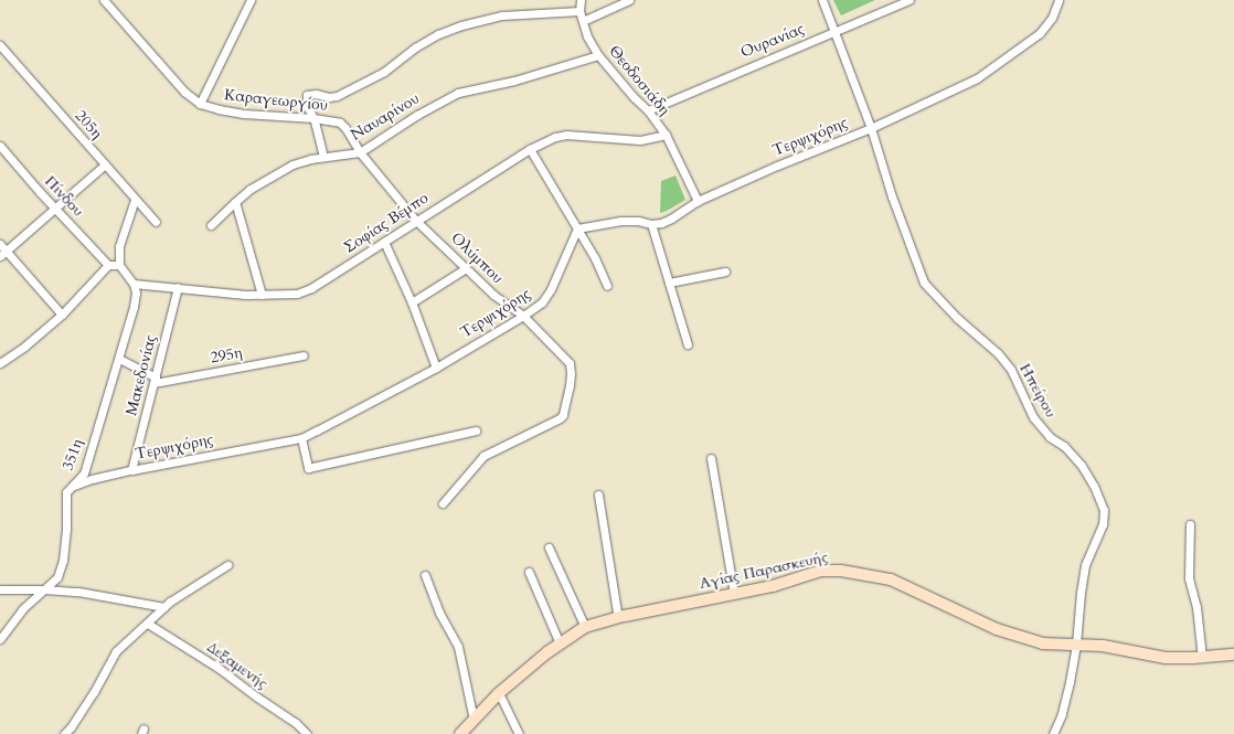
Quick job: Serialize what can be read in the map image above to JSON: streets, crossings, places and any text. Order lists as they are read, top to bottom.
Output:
{
  "streets": {
    "street": [
      "Ουρανίας",
      "Θεοδοσιάδη",
      "Καραγεωργίου",
      "Ναυαρίνου",
      "205η",
      "Τερψιχόρης",
      "Πίνδου",
      "Σοφίας Βέμπο",
      "Ολύμπου",
      "295η",
      "Μακεδονίας",
      "Ηπείρου",
      "351η",
      "Αγίας Παρασκευής",
      "Δεξαμενής"
    ]
  },
  "crossings": [
    ["Ουρανίας", "Θεοδοσιάδη"],
    ["Ουρανίας", "Ηπείρου"],
    ["Θεοδοσιάδη", "Ναυαρίνου"],
    ["Θεοδοσιάδη", "Τερψιχόρης"],
    ["Θεοδοσιάδη", "Σοφίας Βέμπο"],
    ["Καραγεωργίου", "Ναυαρίνου"],
    ["Καραγεωργίου", "Ολύμπου"],
    ["Ναυαρίνου", "Ολύμπου"],
    ["Τερψιχόρης", "Ολύμπου"],
    ["Τερψιχόρης", "Μακεδονίας"],
    ["Τερψιχόρης", "Ηπείρου"],
    ["Τερψιχόρης", "351η"],
    ["Σοφίας Βέμπο", "Ολύμπου"],
    ["Σοφίας Βέμπο", "Μακεδονίας"],
    ["Σοφίας Βέμπο", "351η"],
    ["295η", "Μακεδονίας"],
    ["Ηπείρου", "Αγίας Παρασκευής"]
  ]
}
